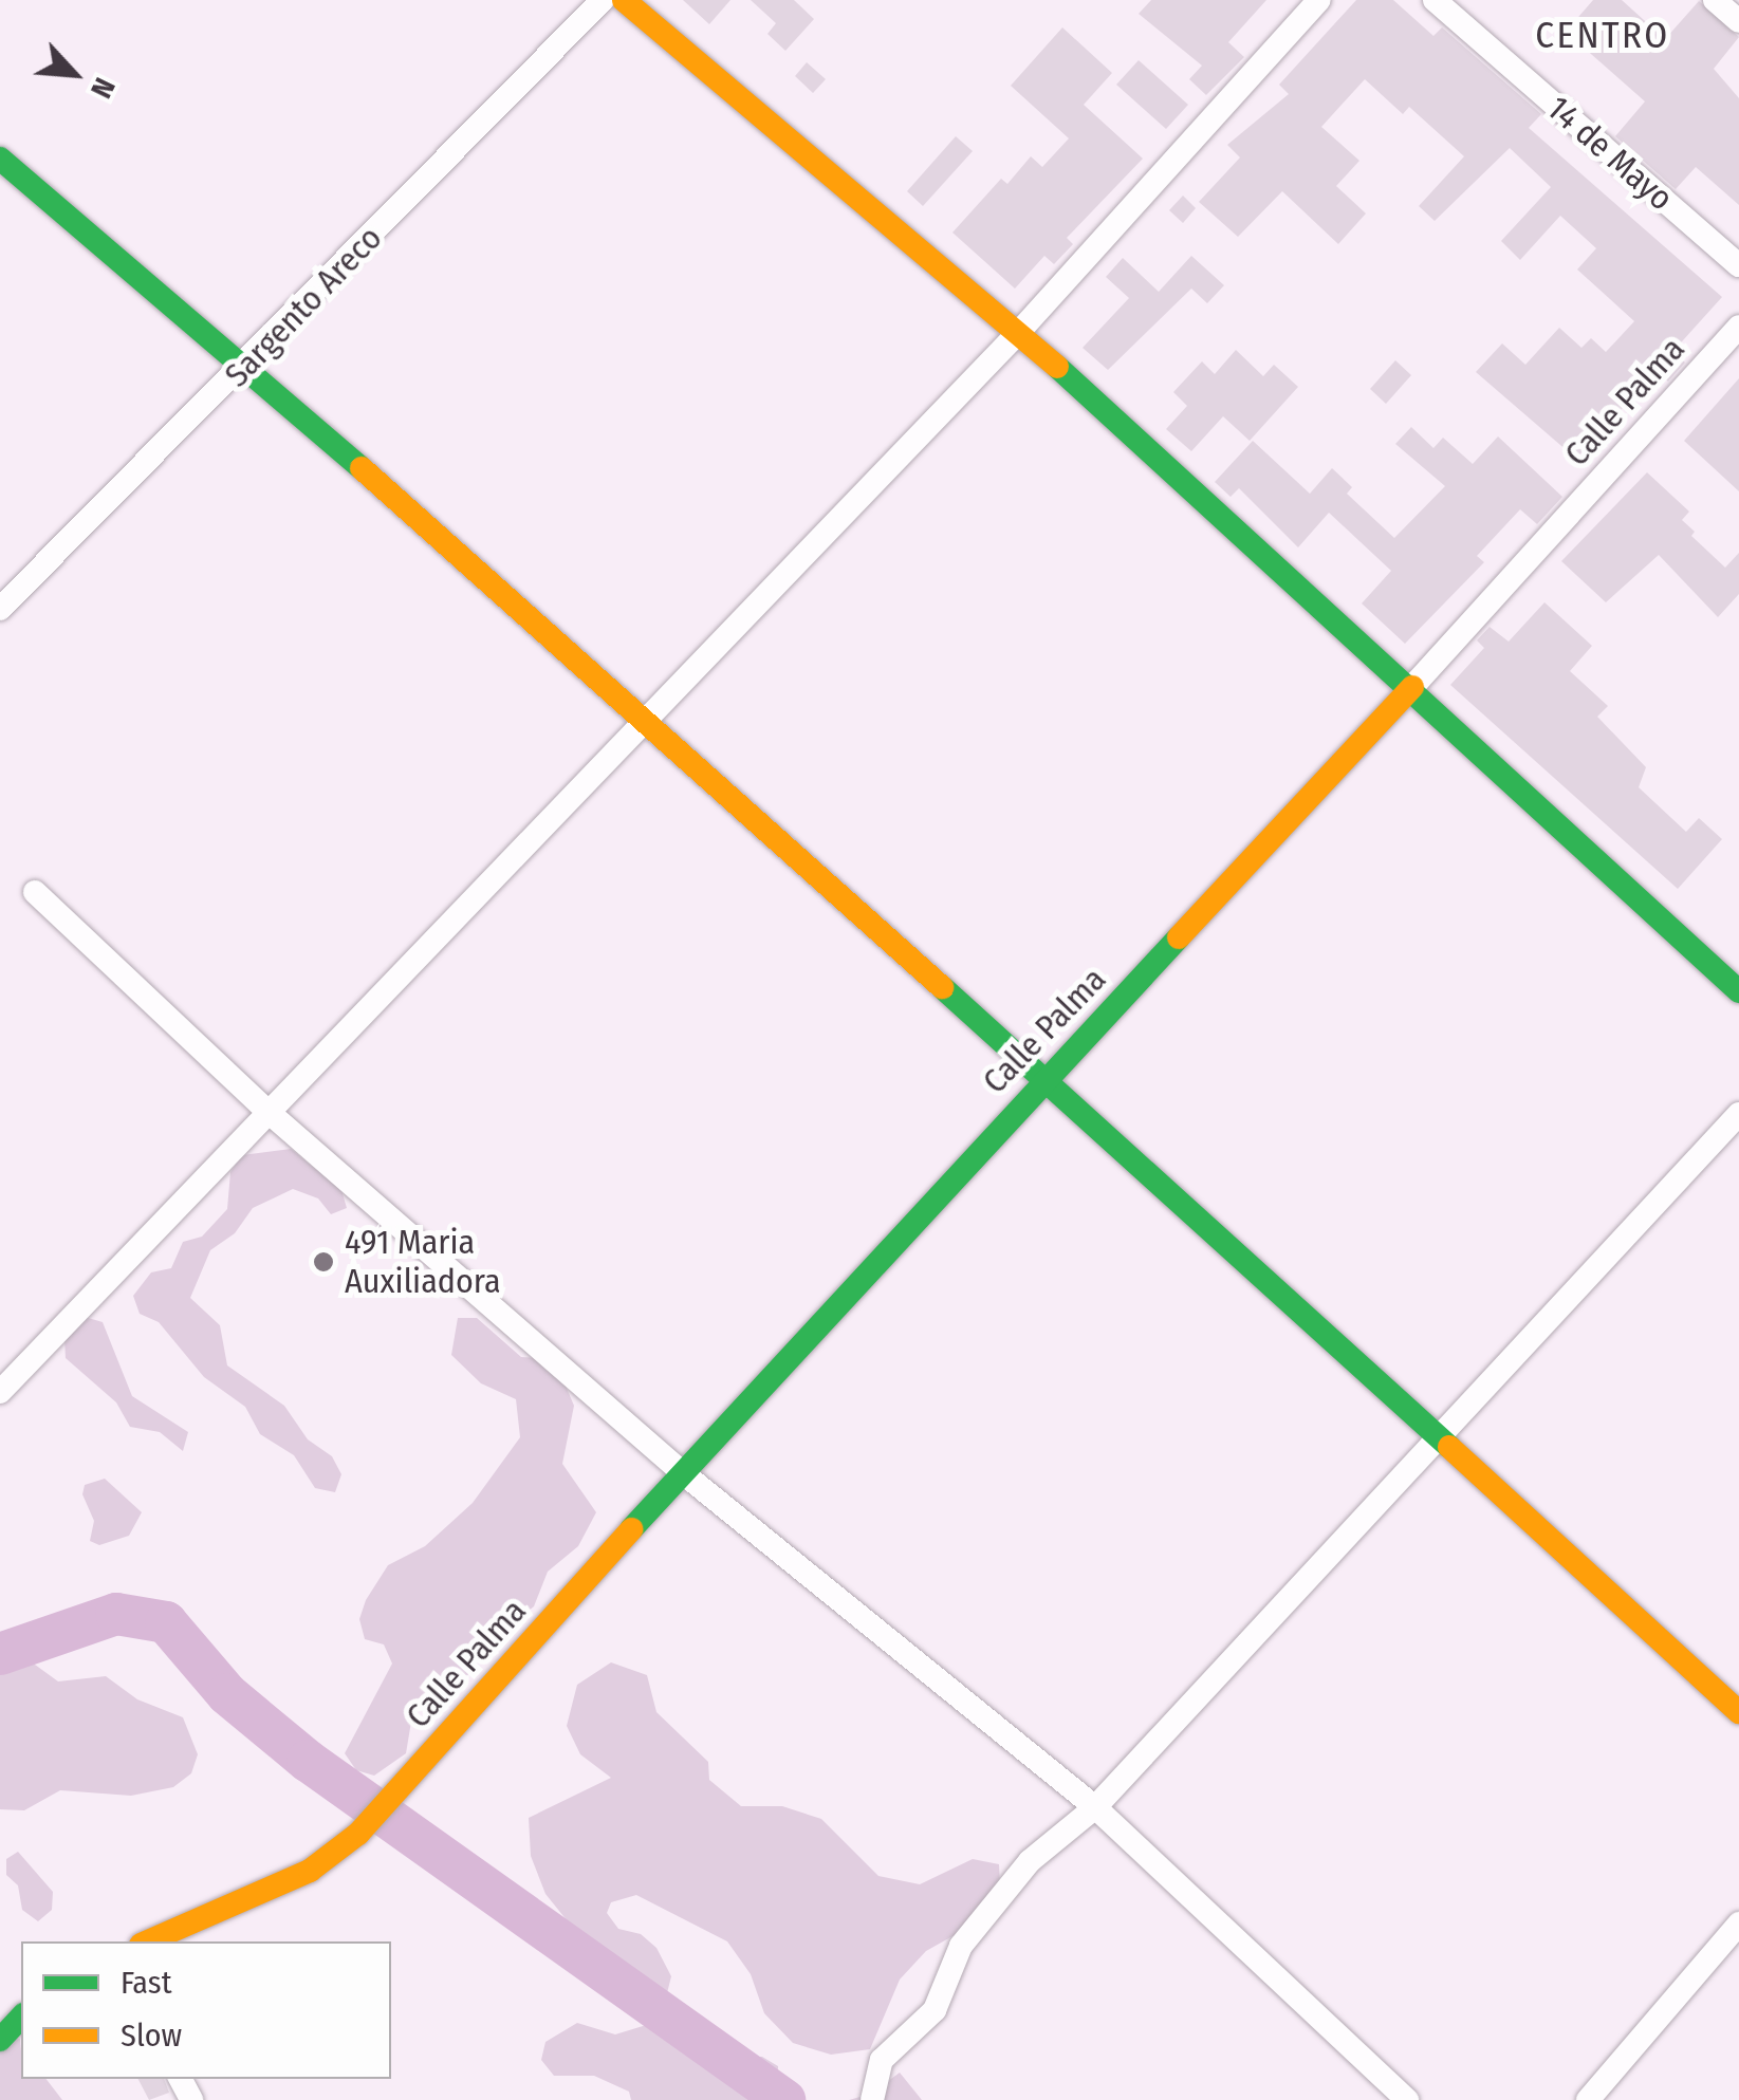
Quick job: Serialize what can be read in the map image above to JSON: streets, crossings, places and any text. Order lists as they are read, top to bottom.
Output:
{
  "streets": {
    "street": ["14 de Mayo", "Sargento Areco", "Calle Palma"]
  },
  "districts": ["CENTRO"],
  "places": ["491 Maria Auxiliadora"],
  "legend": ["Fast", "Slow"],
  "north": "bottom right"
}
